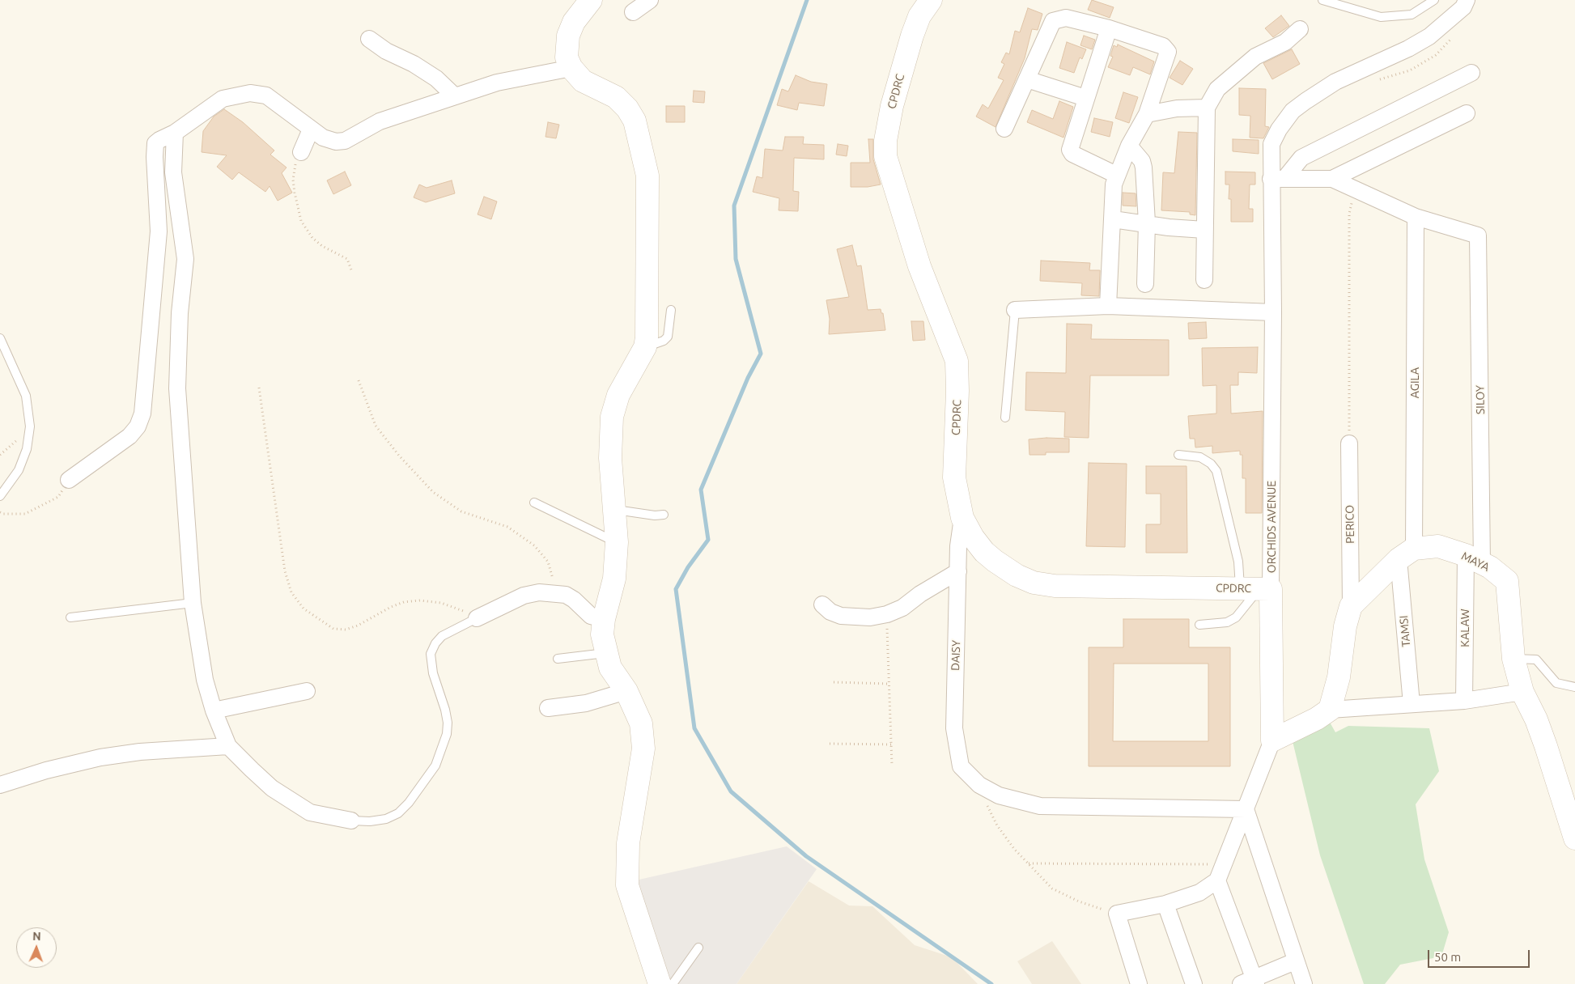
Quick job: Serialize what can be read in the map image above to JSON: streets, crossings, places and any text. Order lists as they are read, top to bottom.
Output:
{
  "streets": {
    "street": [
      "CPDRC",
      "AGILA",
      "SILOY",
      "PERICO",
      "ORCHIDS AVENUE",
      "MAYA",
      "KALAW",
      "TAMSI",
      "DAISY"
    ]
  },
  "crossings": [
    ["CPDRC", "ORCHIDS AVENUE"],
    ["CPDRC", "DAISY"],
    ["AGILA", "SILOY"],
    ["AGILA", "MAYA"],
    ["AGILA", "TAMSI"],
    ["SILOY", "MAYA"],
    ["SILOY", "KALAW"],
    ["MAYA", "KALAW"],
    ["MAYA", "TAMSI"]
  ],
  "scale_bar": "50 m",
  "north": "top"
}
